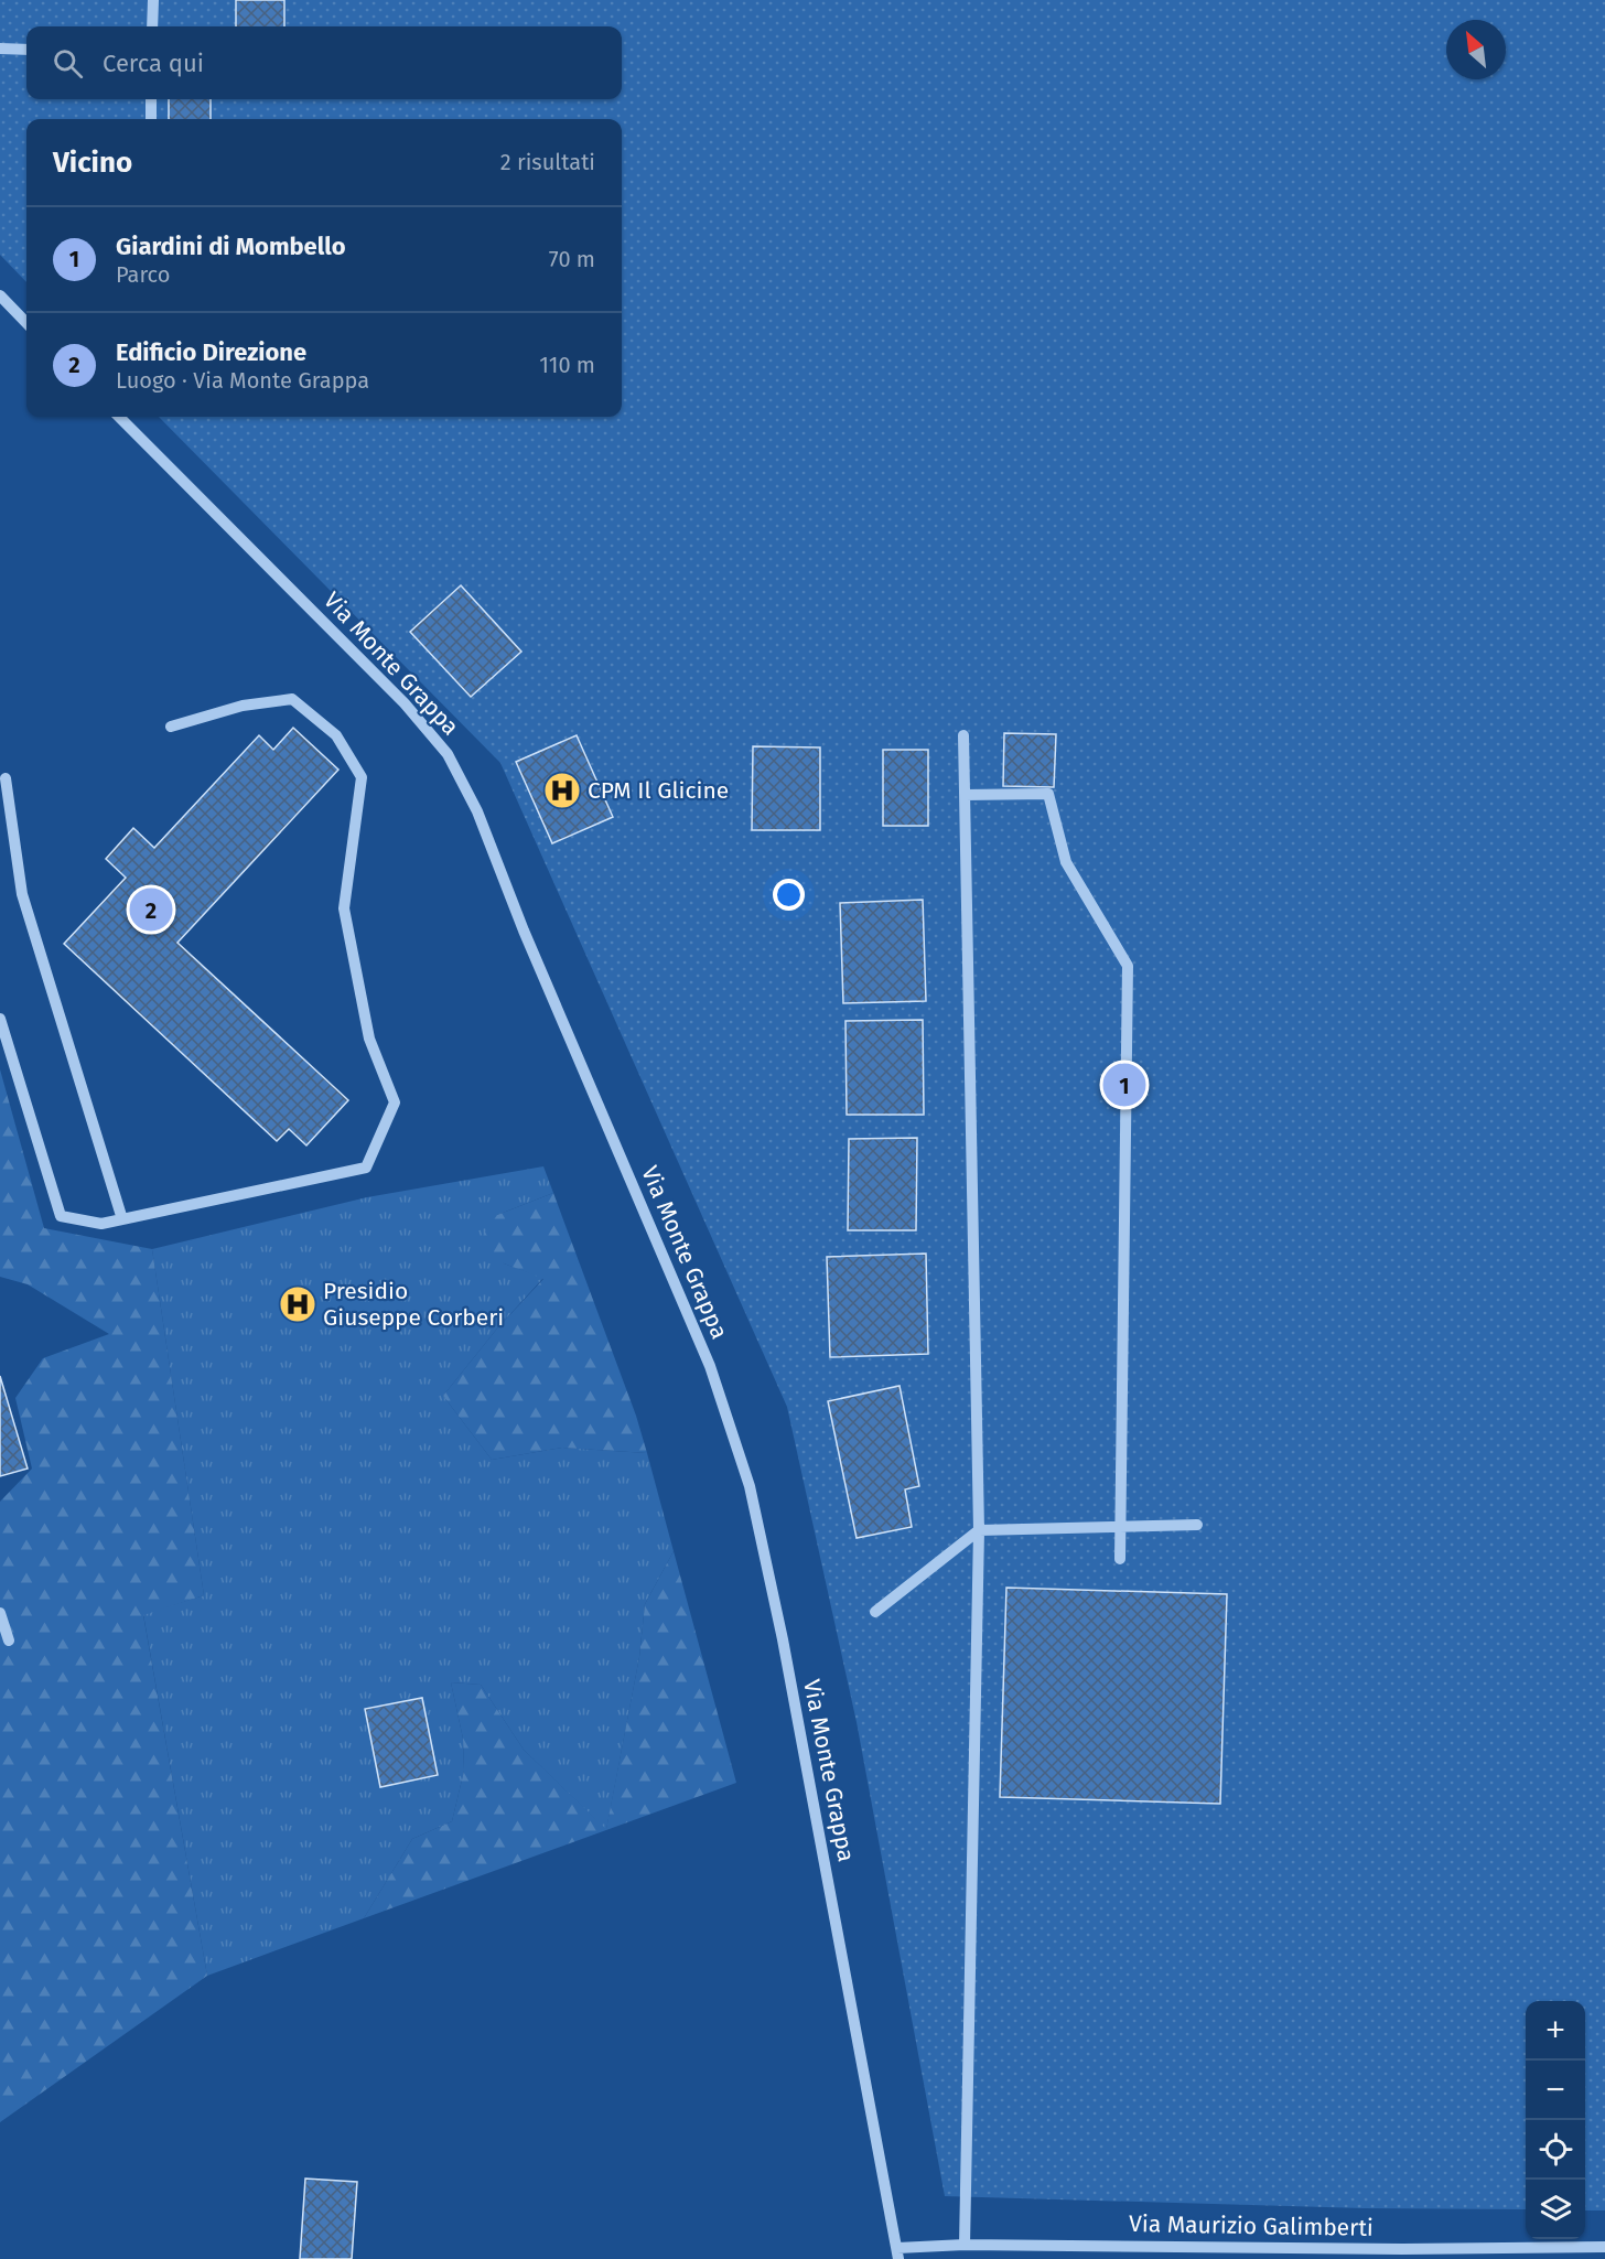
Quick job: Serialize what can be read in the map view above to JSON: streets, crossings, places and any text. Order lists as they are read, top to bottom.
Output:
{
  "streets": {
    "street": ["Via Monte Grappa", "Via Maurizio Galimberti"]
  },
  "crossings": [
    ["Via Monte Grappa", "Via Maurizio Galimberti"]
  ],
  "places": {
    "hospital": ["CPM Il Glicine", "Presidio Giuseppe Corberi"]
  },
  "north": "top left",
  "page": {
    "search": "Cerca qui",
    "heading": ["Vicino", "2 risultati"],
    "list": [
      {
        "mark": "1",
        "name": "Giardini di Mombello",
        "note": "Parco",
        "value": "70 m"
      },
      {
        "mark": "2",
        "name": "Edificio Direzione",
        "note": "Luogo · Via Monte Grappa",
        "value": "110 m"
      }
    ],
    "pins": ["2", "1"],
    "map_buttons": ["+", "−"]
  }
}
